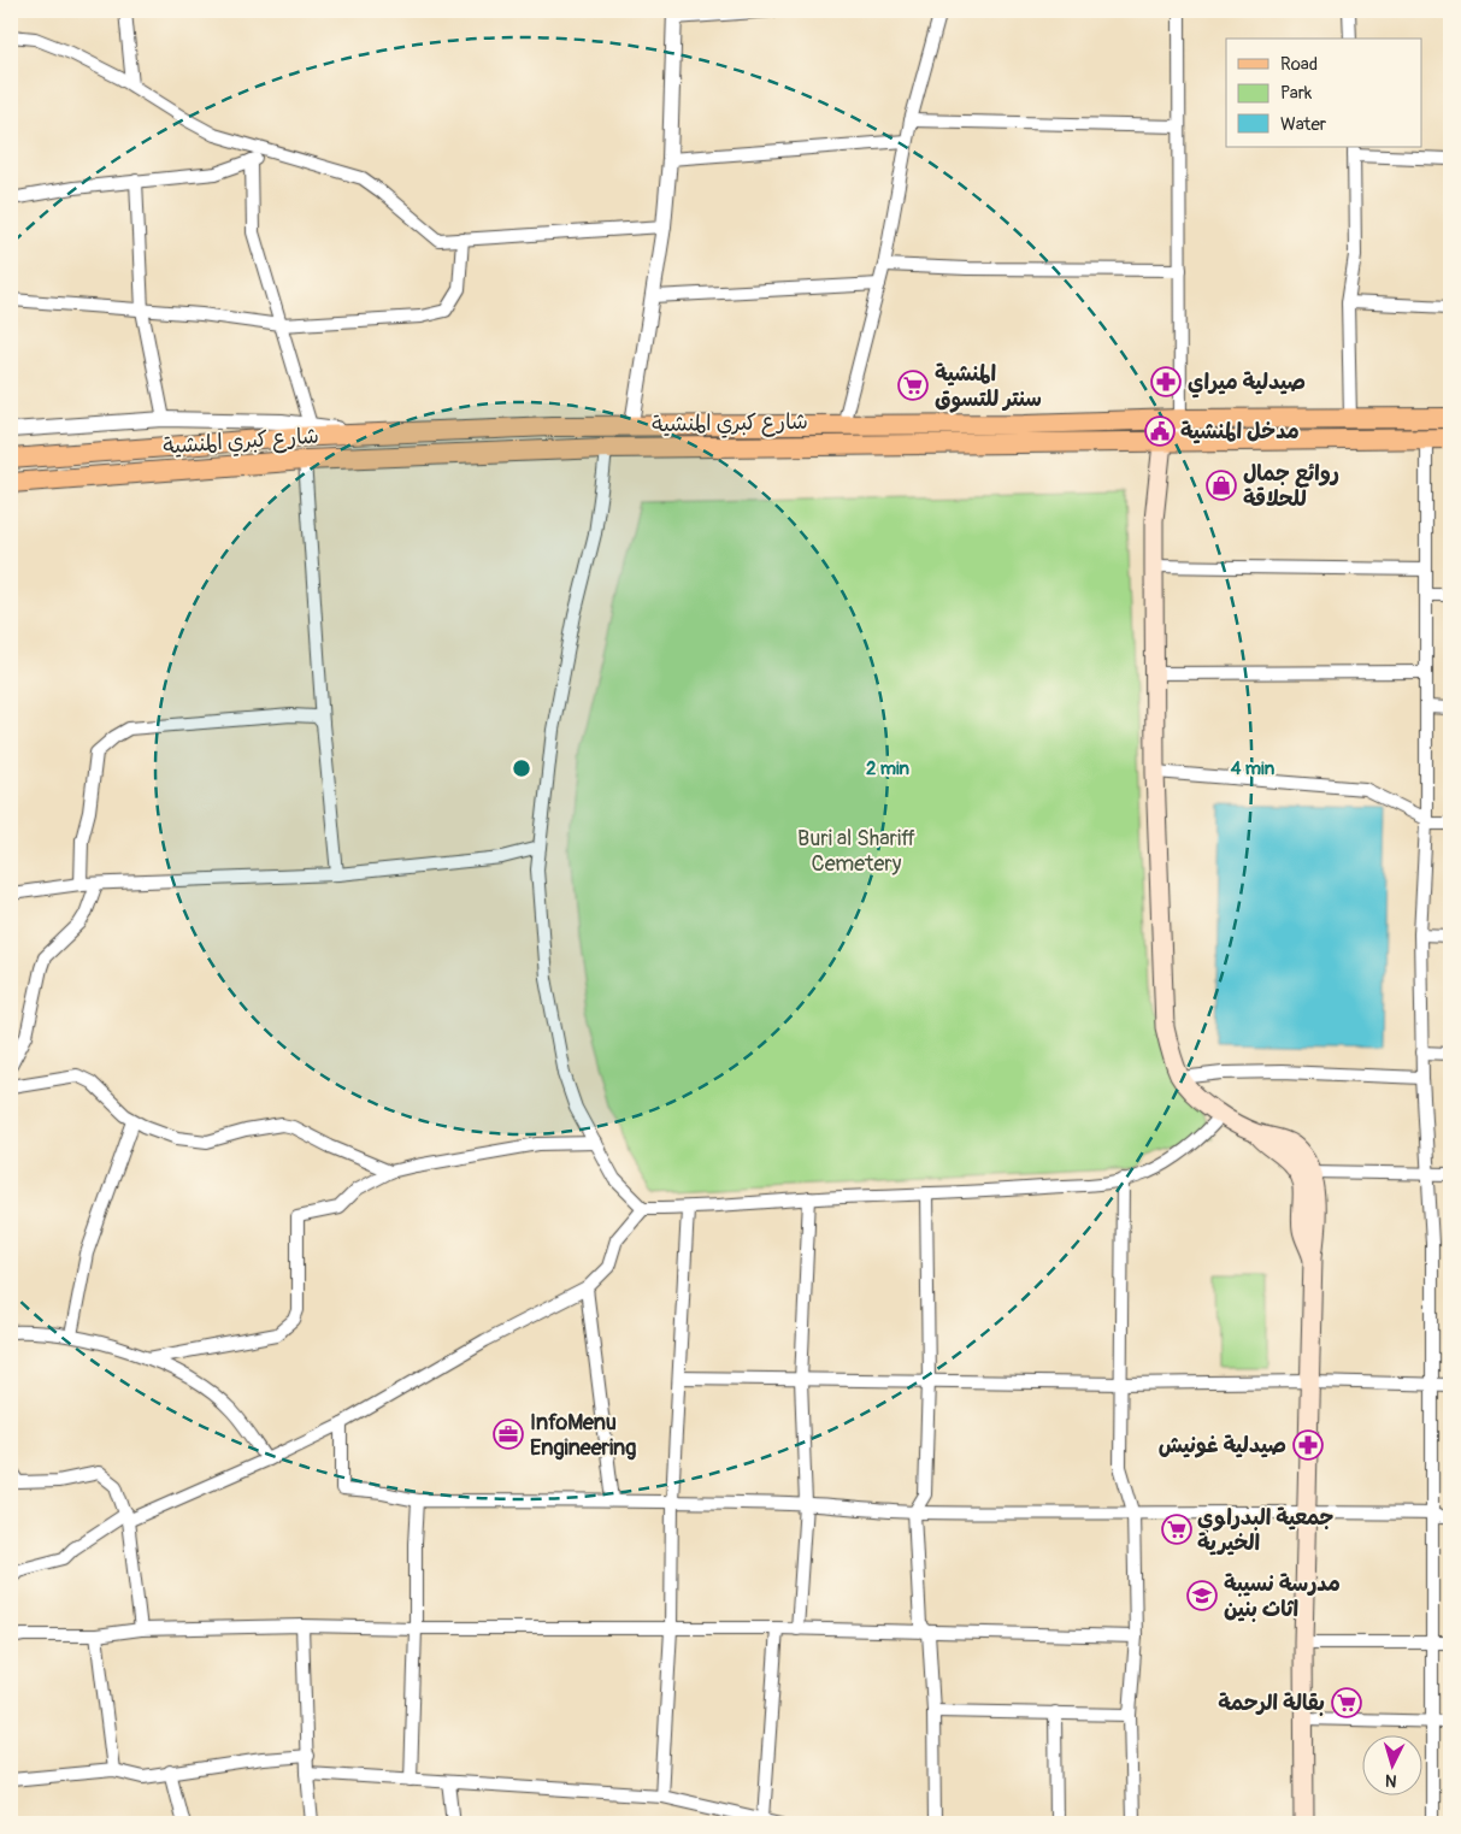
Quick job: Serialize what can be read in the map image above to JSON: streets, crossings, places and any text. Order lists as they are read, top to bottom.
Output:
{
  "streets": {
    "main road": ["شارع كبري المنشية"]
  },
  "parks": ["Buri al Shariff Cemetery"],
  "places": {
    "pharmacy": ["صيدلية ميراي", "صيدلية غونيش"],
    "supermarket": ["المنشية سنتر للتسوق", "جمعية البدراوي الخيرية", "بقالة الرحمة"],
    "public building": ["مدخل المنشية"],
    "shop": ["روائع جمال للحلاقة"],
    "office": ["InfoMenu Engineering"],
    "school or university": ["مدرسة نسيبة اثاث بنين"]
  },
  "legend": ["Road", "Park", "Water"],
  "north": "bottom",
  "rings": ["2 min", "4 min"]
}
